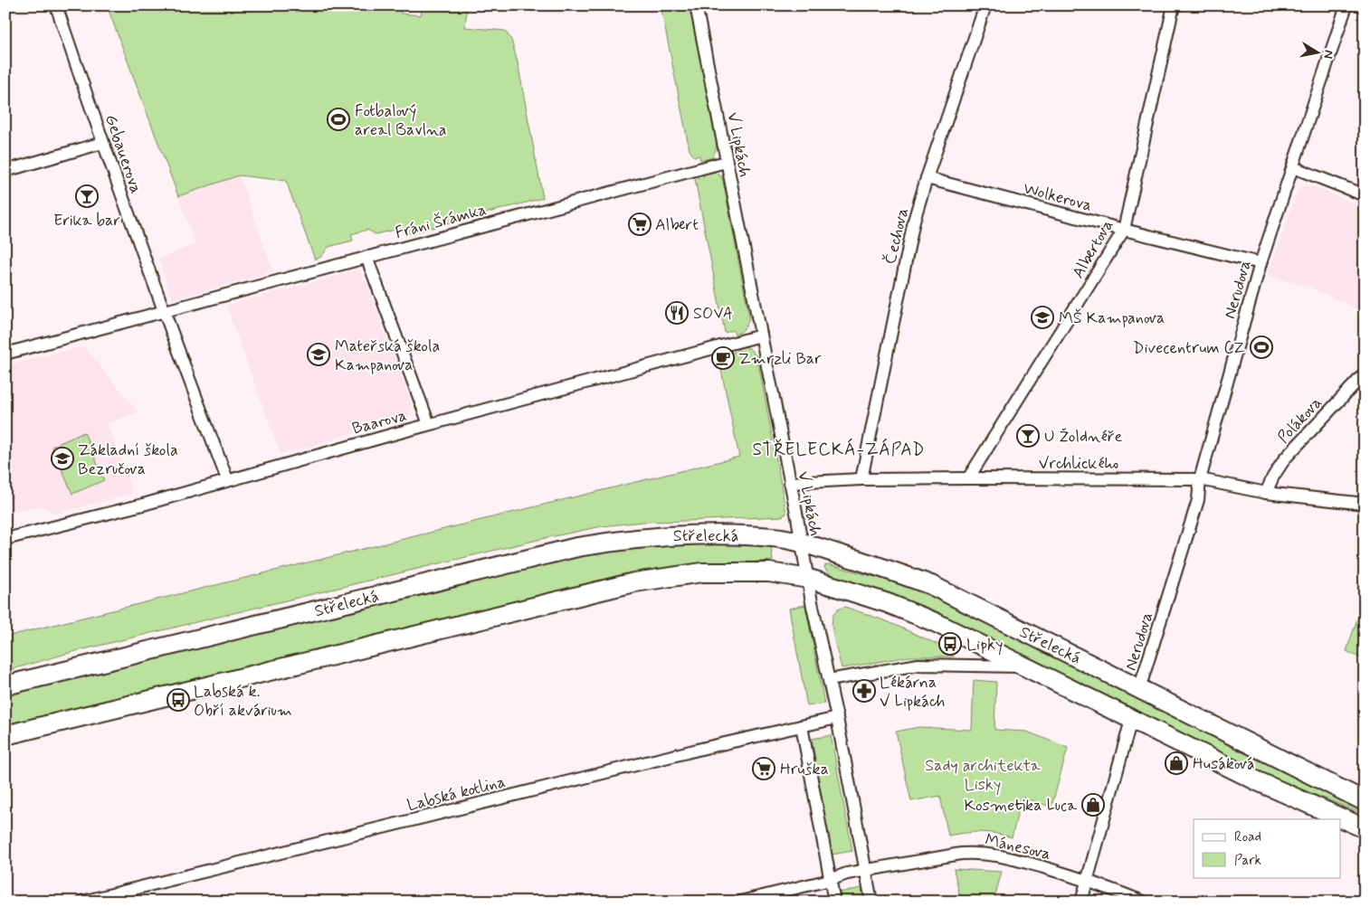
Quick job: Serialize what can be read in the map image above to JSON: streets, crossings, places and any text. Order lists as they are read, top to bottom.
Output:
{
  "streets": {
    "main road": ["Střelecká"],
    "street": [
      "V Lipkách",
      "Gebauerova",
      "Wolkerova",
      "Fráni Šrámka",
      "Čechova",
      "Albertova",
      "Nerudova",
      "Polákova",
      "Baarova",
      "Vrchlického",
      "Labská kotlina",
      "Mánesova"
    ]
  },
  "crossings": [
    ["V Lipkách", "Fráni Šrámka"],
    ["V Lipkách", "Baarova"],
    ["V Lipkách", "Vrchlického"],
    ["V Lipkách", "Střelecká"],
    ["V Lipkách", "Labská kotlina"],
    ["V Lipkách", "Mánesova"],
    ["Gebauerova", "Fráni Šrámka"],
    ["Gebauerova", "Baarova"],
    ["Wolkerova", "Čechova"],
    ["Wolkerova", "Albertova"],
    ["Wolkerova", "Nerudova"],
    ["Čechova", "Vrchlického"],
    ["Albertova", "Vrchlického"],
    ["Nerudova", "Vrchlického"],
    ["Nerudova", "Střelecká"],
    ["Polákova", "Vrchlického"]
  ],
  "districts": ["STŘELECKÁ-ZÁPAD"],
  "parks": ["Sady architekta Lisky"],
  "places": {
    "sports": ["Fotbalový areal Bavlna", "Divecentrum CZ"],
    "bar": ["Erika bar", "U Žoldnéře"],
    "supermarket": ["Albert", "Hruška"],
    "restaurant": ["SOVA"],
    "school or university": ["MŠ Kampanova", "Mateřská škola Kampanova", "Základní škola Bezručova"],
    "cafe": ["Zmrzli Bar"],
    "bus stop": ["Lipky", "Labská k. Obří akvárium"],
    "pharmacy": ["Lékárna V Lipkách"],
    "shop": ["Husáková", "Kosmetika Luca"]
  },
  "legend": ["Road", "Park"],
  "north": "right"
}
